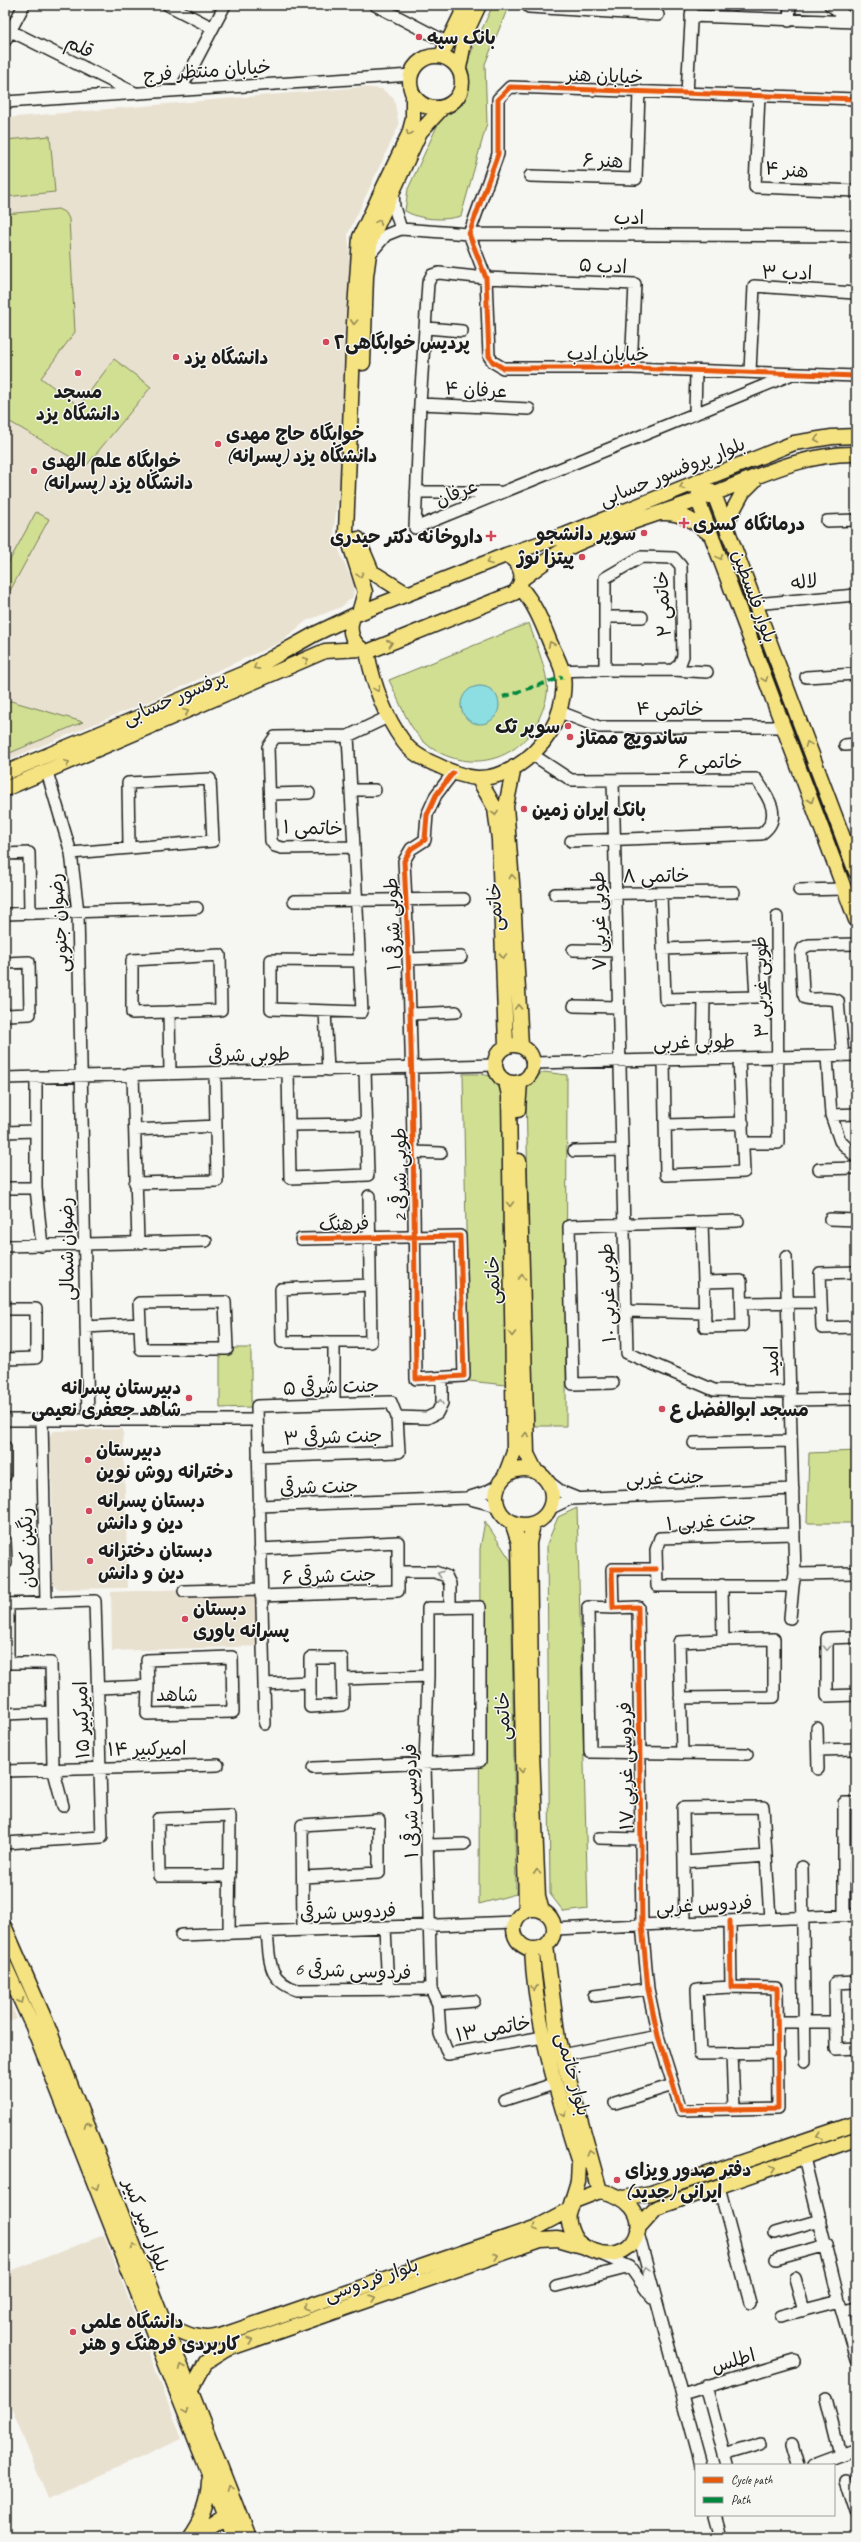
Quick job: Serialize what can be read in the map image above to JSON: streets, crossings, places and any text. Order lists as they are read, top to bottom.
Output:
{
  "streets": {
    "main road": [
      "بلوار پروفسور حسابی",
      "بلوار فلسطین",
      "پرفسور حسابی",
      "خاتمی",
      "بلوار خاتمی",
      "بلوار امیر کبیر",
      "بلوار فردوسی"
    ],
    "street": [
      "قلم",
      "خیابان منتظر فرج",
      "خیابان هنر",
      "هنر ۶",
      "هنر ۴",
      "ادب",
      "ادب ۵",
      "ادب ۳",
      "خیابان ادب",
      "عرفان ۴",
      "عرفان",
      "لاله",
      "خاتمی ۲",
      "خاتمی ۴",
      "خاتمی ۶",
      "خاتمی ۱",
      "خاتمی ۸",
      "طوبی غربی ۷",
      "رضوان جنوبی",
      "طوبی شرقی ۱",
      "طوبی غربی ۳",
      "طوبی غربی",
      "طوبی شرقی",
      "طوبی شرقی 2",
      "فرهنگ",
      "رضوان شمالی",
      "طوبی غربی ۱۰",
      "امید",
      "جنت شرقی ۵",
      "جنت شرقی ۳",
      "جنت غربی",
      "جنت شرقی",
      "جنت غربی ۱",
      "رنگین کمان",
      "جنت شرقی ۶",
      "شاهد",
      "امیرکبیر ۱۵",
      "امیرکبیر ۱۴",
      "فردوسی غربی ۱۷",
      "فردوسی شرقی ۱",
      "فردوس غربی",
      "فردوس شرقی",
      "فردوسی شرقی 6",
      "خاتمی ۱۳",
      "اطلس"
    ]
  },
  "crossings": [
    ["قلم", "خیابان منتظر فرج"],
    ["خیابان هنر", "هنر ۶"],
    ["خیابان هنر", "هنر ۴"],
    ["خیابان هنر", "ادب"],
    ["خیابان هنر", "خیابان ادب"],
    ["ادب", "خیابان ادب"],
    ["ادب ۵", "خیابان ادب"],
    ["ادب ۵", "عرفان"],
    ["ادب ۳", "خیابان ادب"],
    ["خیابان ادب", "عرفان"],
    ["عرفان ۴", "عرفان"],
    ["بلوار پروفسور حسابی", "بلوار فلسطین"],
    ["بلوار پروفسور حسابی", "پرفسور حسابی"],
    ["لاله", "بلوار فلسطین"],
    ["بلوار فلسطین", "خاتمی ۴"],
    ["پرفسور حسابی", "رضوان جنوبی"],
    ["خاتمی ۶", "طوبی غربی ۷"],
    ["خاتمی ۸", "طوبی غربی ۷"],
    ["خاتمی", "طوبی غربی"],
    ["خاتمی", "طوبی شرقی"],
    ["خاتمی", "جنت غربی"],
    ["خاتمی", "فردوس غربی"],
    ["خاتمی", "فردوس شرقی"],
    ["خاتمی", "بلوار خاتمی"],
    ["طوبی غربی ۷", "طوبی غربی"],
    ["طوبی غربی ۷", "طوبی غربی ۱۰"],
    ["رضوان جنوبی", "طوبی شرقی"],
    ["رضوان جنوبی", "رضوان شمالی"],
    ["طوبی شرقی ۱", "طوبی شرقی"],
    ["طوبی شرقی ۱", "طوبی شرقی 2"],
    ["طوبی غربی ۳", "طوبی غربی"],
    ["طوبی غربی", "طوبی شرقی"],
    ["طوبی غربی", "طوبی غربی ۱۰"],
    ["طوبی شرقی", "طوبی شرقی 2"],
    ["طوبی شرقی", "رضوان شمالی"],
    ["طوبی شرقی 2", "فرهنگ"],
    ["طوبی غربی ۱۰", "امید"],
    ["امید", "جنت غربی"],
    ["امید", "جنت غربی ۱"],
    ["جنت شرقی ۵", "جنت شرقی ۳"],
    ["جنت شرقی ۵", "جنت شرقی"],
    ["جنت شرقی ۳", "جنت شرقی"],
    ["رنگین کمان", "امیرکبیر ۱۵"],
    ["شاهد", "امیرکبیر ۱۵"],
    ["امیرکبیر ۱۵", "امیرکبیر ۱۴"],
    ["فردوسی غربی ۱۷", "فردوس غربی"],
    ["فردوسی شرقی ۱", "فردوس شرقی"],
    ["فردوسی شرقی ۱", "فردوسی شرقی 6"],
    ["فردوسی شرقی ۱", "خاتمی ۱۳"],
    ["فردوس غربی", "فردوس شرقی"],
    ["فردوس غربی", "بلوار خاتمی"],
    ["فردوس شرقی", "فردوسی شرقی 6"],
    ["فردوس شرقی", "بلوار خاتمی"],
    ["خاتمی ۱۳", "بلوار خاتمی"],
    ["بلوار خاتمی", "بلوار فردوسی"],
    ["بلوار امیر کبیر", "بلوار فردوسی"]
  ],
  "places": {
    "other": [
      "بانک سپه",
      "پردیس خوابگاهی٢",
      "دانشگاه یزد",
      "مسجد دانشگاه یزد",
      "خوابگاه حاج مهدی (پسرانه) دانشگاه یزد",
      "خوابگاه علم الهدی (پسرانه) دانشگاه یزد",
      "سوپر دانشجو",
      "پیتزا نوژ",
      "سوپر تک",
      "ساندویچ ممتاز",
      "بانک ایران زمین",
      "دبیرستان پسرانه شاهد جعفری نعیمی",
      "مسجد ابوالفضل ع",
      "دبیرستان دخترانه روش نوین",
      "دبستان پسرانه دین و دانش",
      "دبستان دختزانه دین و دانش",
      "دبستان پسرانه یاوری",
      "دفتر صدور ویزای ایرانی (جدید)",
      "دانشگاه علمی کاربردی فرهنگ و هنر"
    ],
    "health": ["درمانگاه کسری", "داروخانه دکتر حیدری"]
  },
  "legend": ["Cycle path", "Path"]
}
